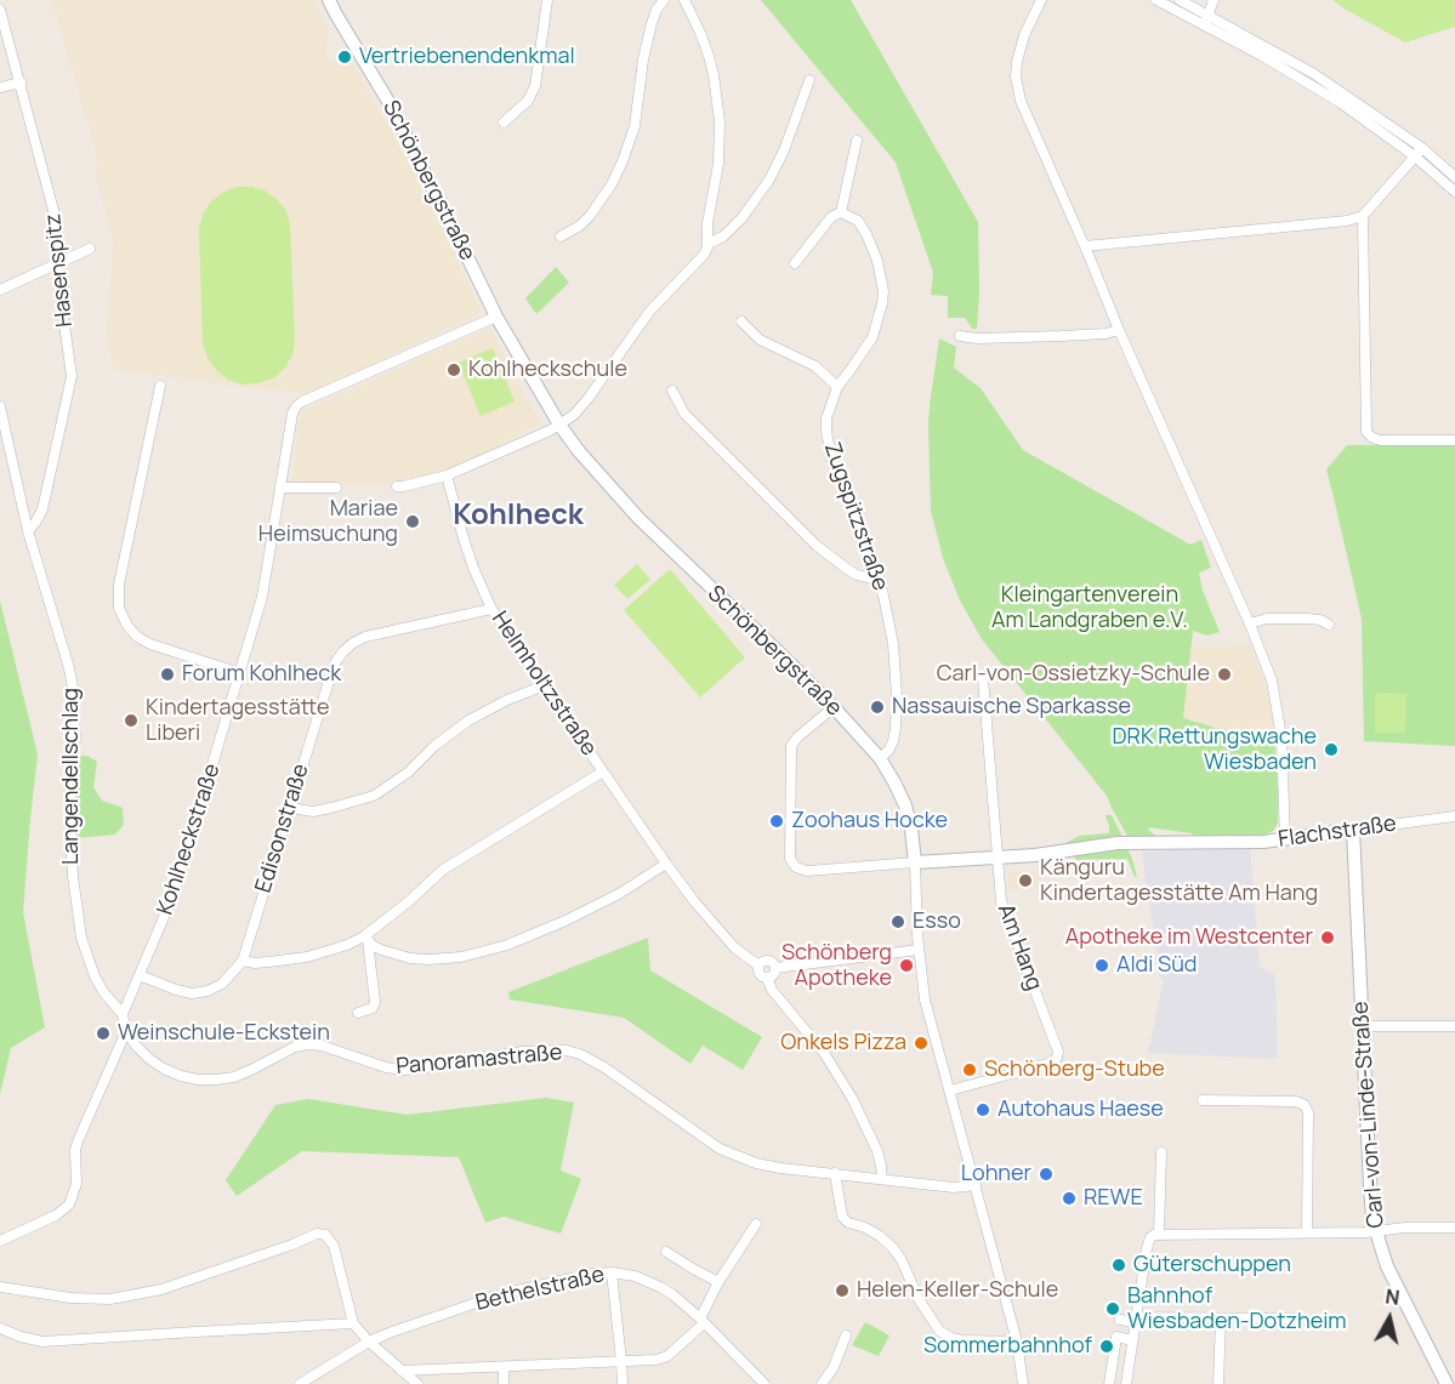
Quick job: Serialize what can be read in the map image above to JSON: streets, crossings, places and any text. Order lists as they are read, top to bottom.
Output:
{
  "streets": {
    "street": [
      "Schönbergstraße",
      "Hasenspitz",
      "Zugspitzstraße",
      "Helmholtzstraße",
      "Langendellschlag",
      "Edisonstraße",
      "Flachstraße",
      "Kohlheckstraße",
      "Am Hang",
      "Panoramastraße",
      "Carl-von-Linde-Straße",
      "Bethelstraße"
    ]
  },
  "crossings": [
    ["Schönbergstraße", "Zugspitzstraße"],
    ["Schönbergstraße", "Flachstraße"],
    ["Schönbergstraße", "Kohlheckstraße"],
    ["Schönbergstraße", "Am Hang"],
    ["Schönbergstraße", "Panoramastraße"],
    ["Hasenspitz", "Langendellschlag"],
    ["Helmholtzstraße", "Edisonstraße"],
    ["Langendellschlag", "Kohlheckstraße"],
    ["Langendellschlag", "Panoramastraße"],
    ["Edisonstraße", "Kohlheckstraße"],
    ["Flachstraße", "Am Hang"],
    ["Flachstraße", "Carl-von-Linde-Straße"],
    ["Kohlheckstraße", "Panoramastraße"]
  ],
  "districts": ["Kohlheck"],
  "parks": ["Kleingartenverein Am Landgraben e.V."],
  "places": [
    "Vertriebenendenkmal",
    "Kohlheckschule",
    "Mariae Heimsuchung",
    "Forum Kohlheck",
    "Carl-von-Ossietzky-Schule",
    "Nassauische Sparkasse",
    "Kindertagesstätte Liberi",
    "DRK Rettungswache Wiesbaden",
    "Zoohaus Hocke",
    "Känguru Kindertagesstätte Am Hang",
    "Esso",
    "Apotheke im Westcenter",
    "Schönberg Apotheke",
    "Aldi Süd",
    "Weinschule-Eckstein",
    "Onkels Pizza",
    "Schönberg-Stube",
    "Autohaus Haese",
    "Lohner",
    "REWE",
    "Güterschuppen",
    "Helen-Keller-Schule",
    "Bahnhof Wiesbaden-Dotzheim",
    "Sommerbahnhof"
  ],
  "north": "top"
}
